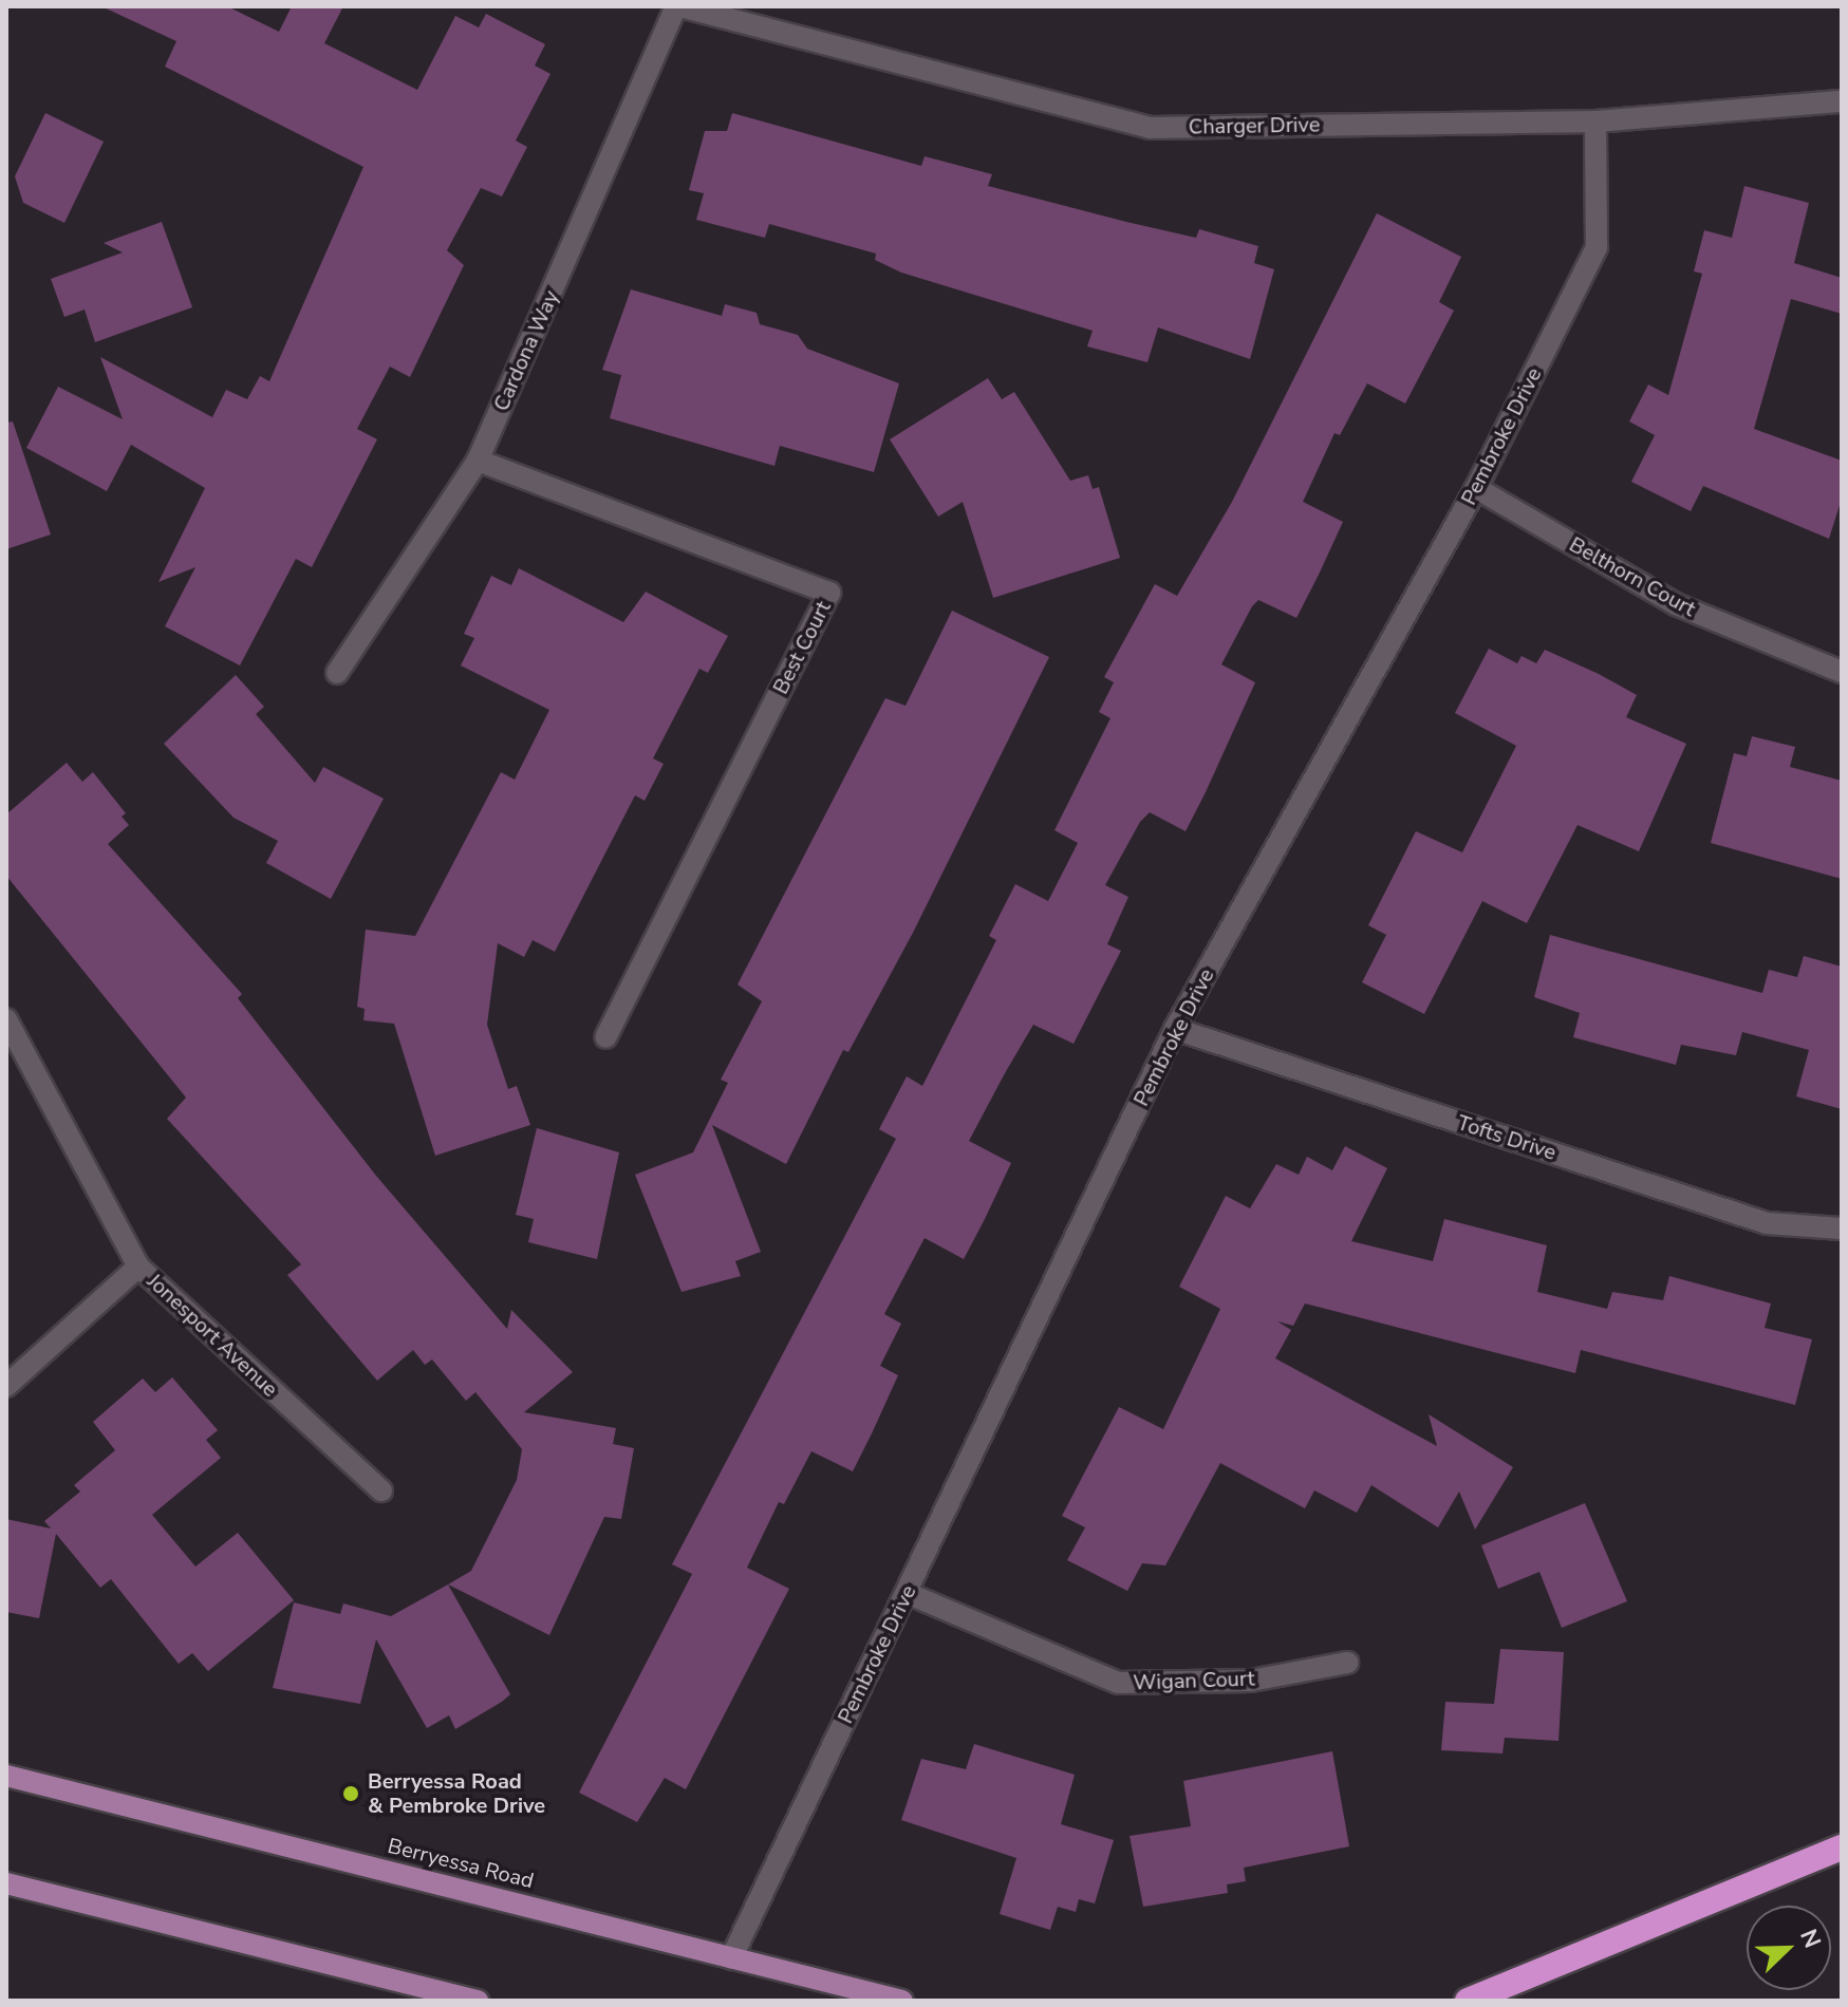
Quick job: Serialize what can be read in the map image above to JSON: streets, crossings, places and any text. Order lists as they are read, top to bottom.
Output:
{
  "streets": {
    "main road": ["Berryessa Road"],
    "street": [
      "Charger Drive",
      "Cardona Way",
      "Pembroke Drive",
      "Belthorn Court",
      "Best Court",
      "Tofts Drive",
      "Jonesport Avenue",
      "Wigan Court"
    ]
  },
  "crossings": [
    ["Charger Drive", "Cardona Way"],
    ["Charger Drive", "Pembroke Drive"],
    ["Cardona Way", "Best Court"],
    ["Pembroke Drive", "Belthorn Court"],
    ["Pembroke Drive", "Tofts Drive"],
    ["Pembroke Drive", "Wigan Court"],
    ["Pembroke Drive", "Berryessa Road"]
  ],
  "places": ["Berryessa Road & Pembroke Drive"],
  "north": "top right"
}
